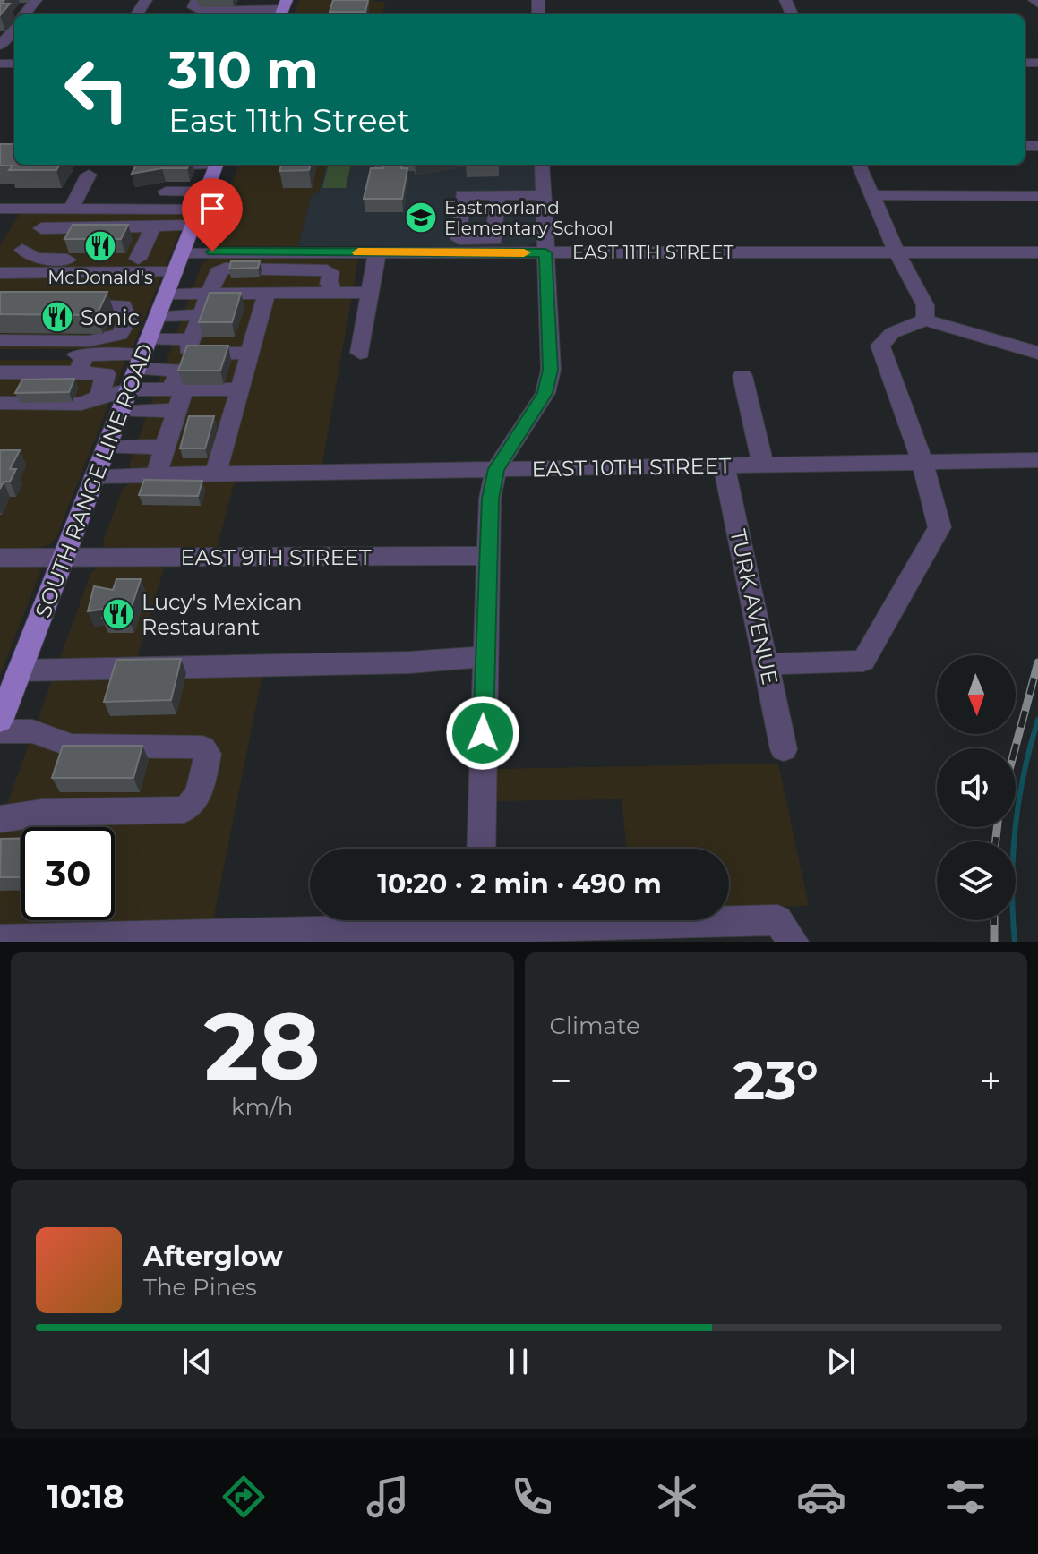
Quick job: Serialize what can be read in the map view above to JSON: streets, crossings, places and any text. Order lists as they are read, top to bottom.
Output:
{
  "streets": {
    "main road": ["SOUTH RANGE LINE ROAD"],
    "street": [
      "EAST 11TH STREET",
      "EAST 10TH STREET",
      "EAST 9TH STREET",
      "TURK AVENUE"
    ]
  },
  "crossings": [
    ["EAST 11TH STREET", "SOUTH RANGE LINE ROAD"],
    ["EAST 10TH STREET", "SOUTH RANGE LINE ROAD"],
    ["EAST 10TH STREET", "TURK AVENUE"],
    ["SOUTH RANGE LINE ROAD", "EAST 9TH STREET"]
  ],
  "places": {
    "school or university": ["Eastmorland Elementary School"],
    "restaurant": ["McDonald's", "Sonic", "Lucy's Mexican Restaurant"]
  },
  "north": "bottom",
  "page": {
    "turn": ["310 m", "East 11th Street"],
    "limit": "30",
    "trip": "10:20 · 2 min · 490 m",
    "tile": [
      ["28", "km/h"],
      "Climate"
    ],
    "heat": ["−", "23°", "+"],
    "song": ["Afterglow", "The Pines"],
    "tabs": "10:18"
  }
}
